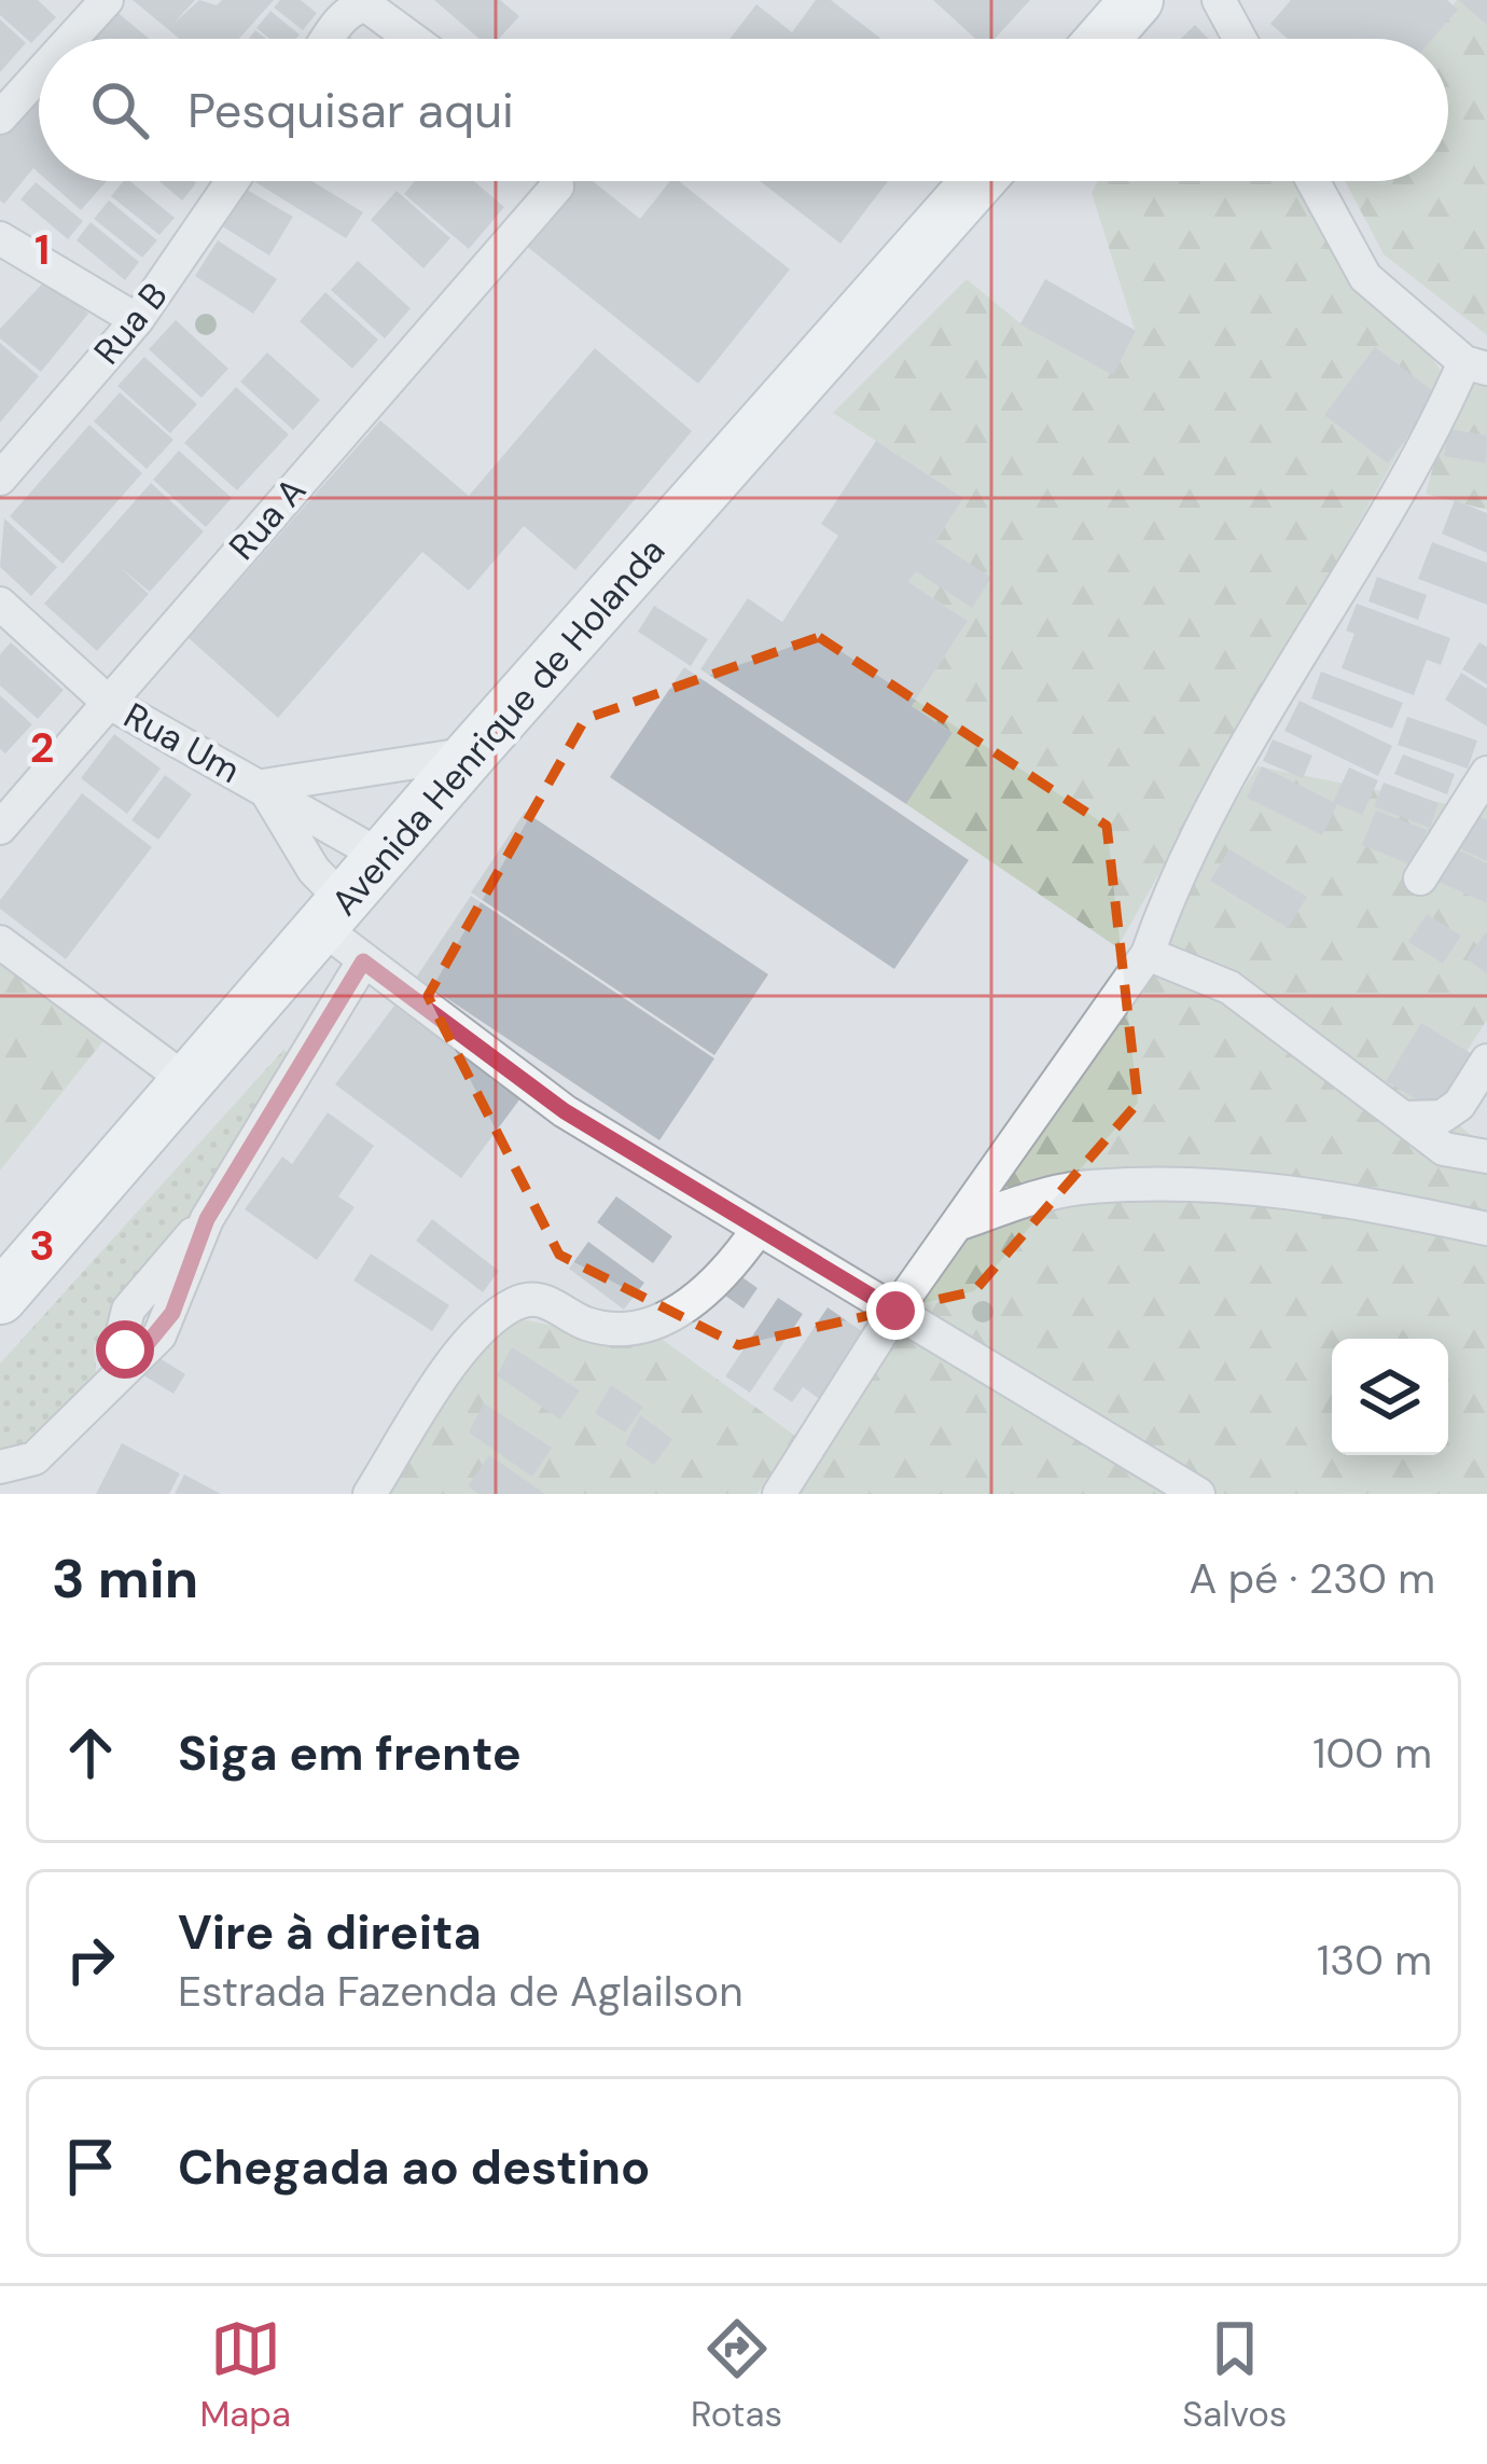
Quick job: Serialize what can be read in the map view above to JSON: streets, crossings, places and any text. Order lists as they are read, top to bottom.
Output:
{
  "streets": {
    "main road": ["Avenida Henrique de Holanda"],
    "street": ["Rua B", "Rua A", "Rua Um"]
  },
  "crossings": [
    ["Rua A", "Rua Um"],
    ["Avenida Henrique de Holanda", "Rua Um"]
  ],
  "page": {
    "search": "Pesquisar aqui",
    "heading": ["3 min", "A pé · 230 m"],
    "list": [
      ["Siga em frente", "100 m"],
      ["Vire à direita", "Estrada Fazenda de Aglailson", "130 m"],
      "Chegada ao destino"
    ],
    "nav": ["Mapa", "Rotas", "Salvos"]
  },
  "grid": {
    "rows": ["1", "2", "3"]
  }
}
